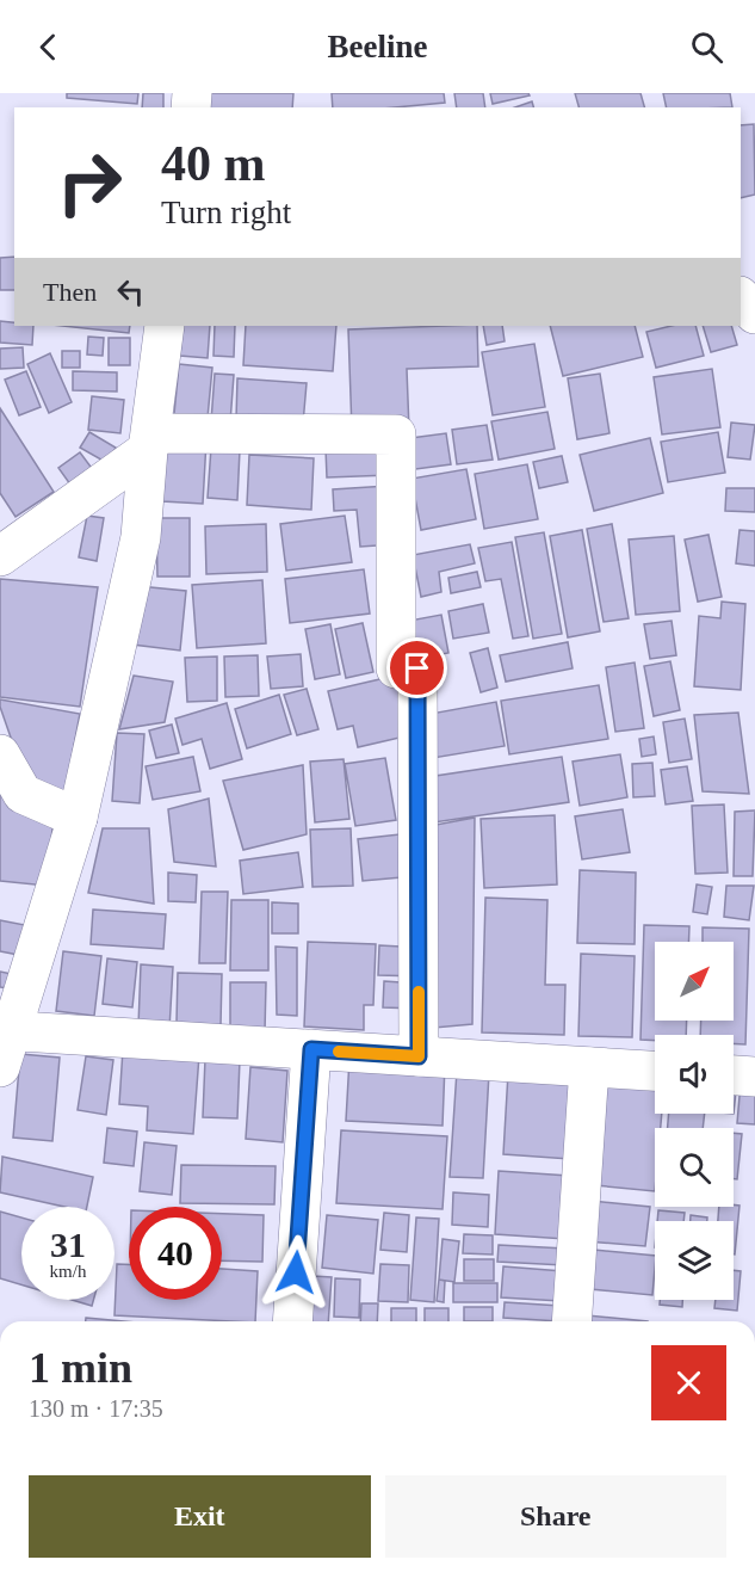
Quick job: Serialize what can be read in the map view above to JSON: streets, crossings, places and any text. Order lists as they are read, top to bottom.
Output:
{
  "north": "top right",
  "page": {
    "header": "Beeline",
    "turn": ["40 m", "Turn right"],
    "then": "Then",
    "speed": "31 km/h",
    "limit": "40",
    "heading": ["1 min", "130 m · 17:35"],
    "buttons": ["Exit", "Share"]
  }
}
